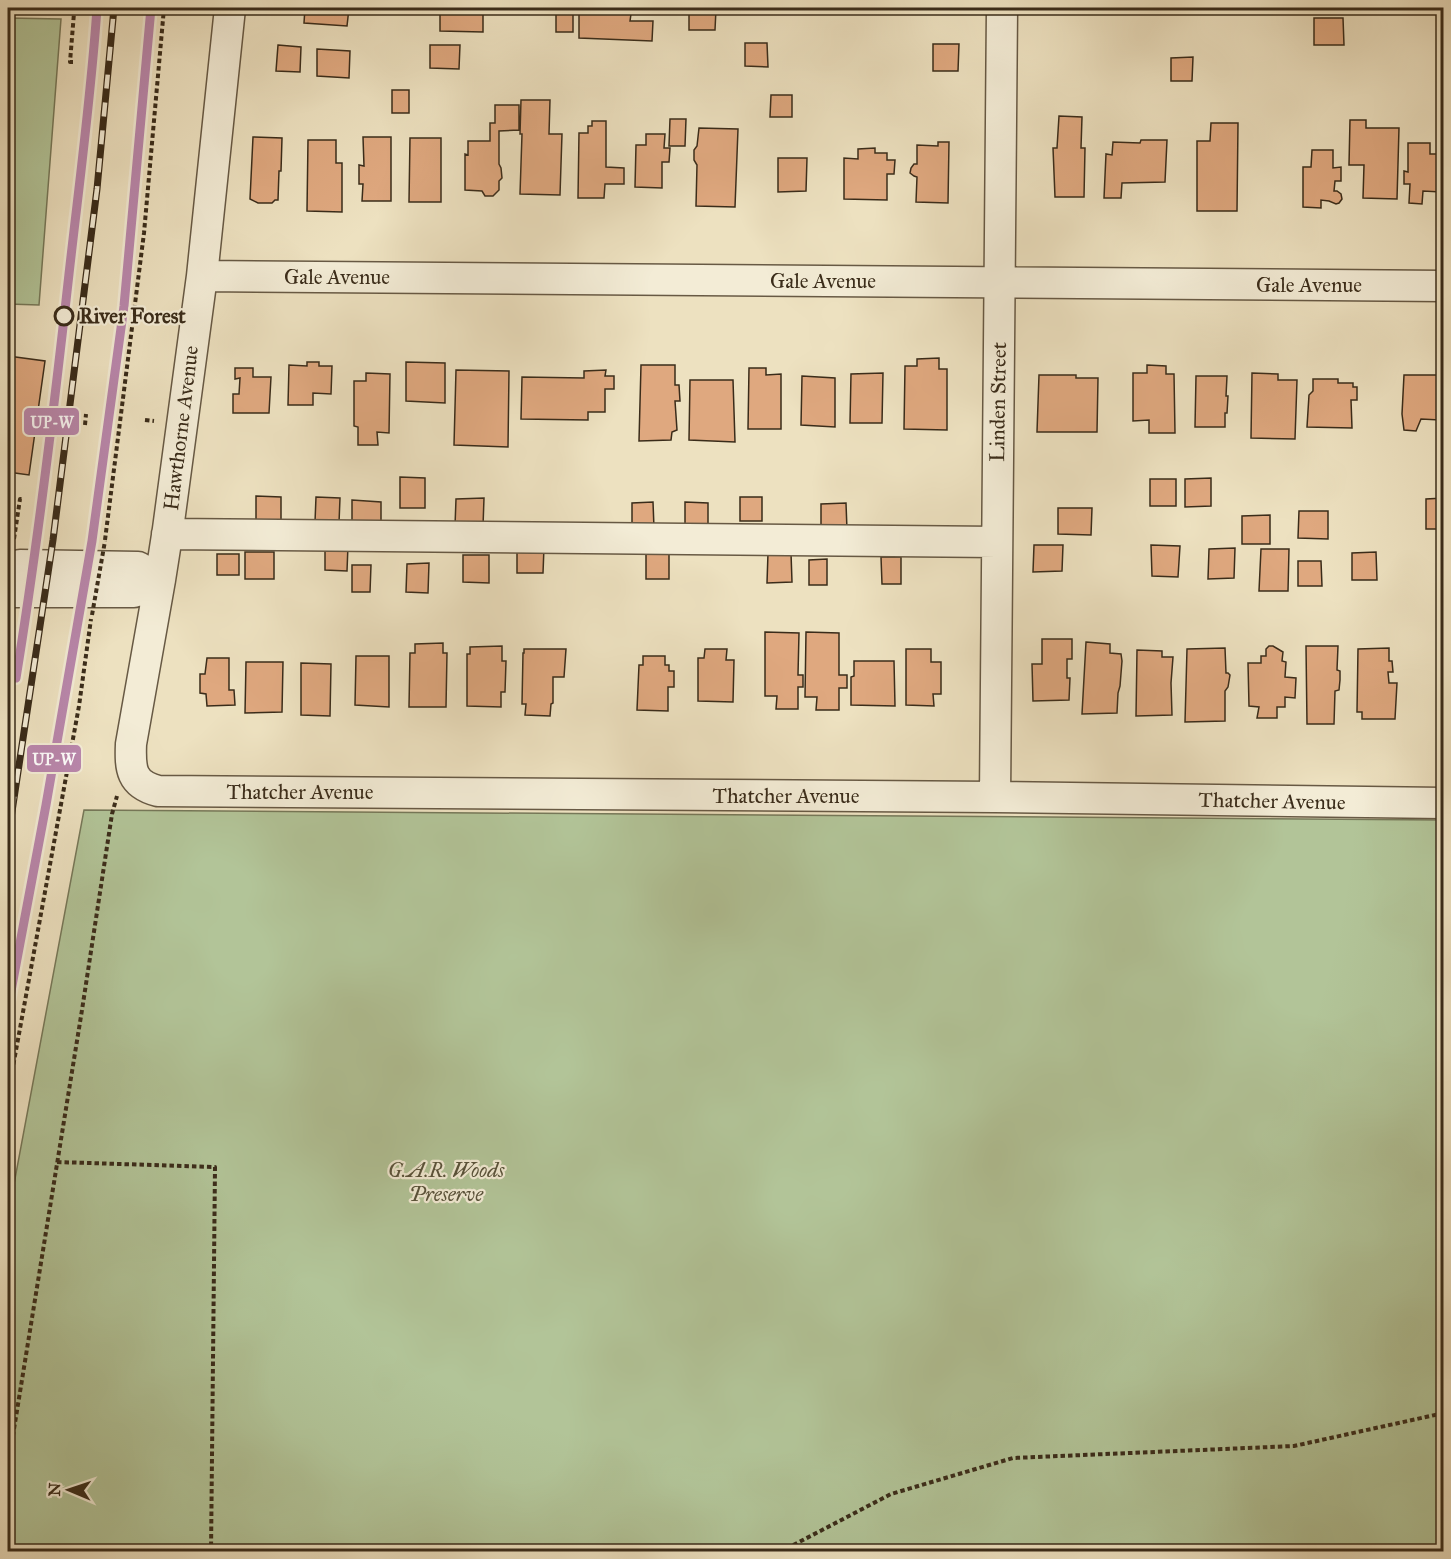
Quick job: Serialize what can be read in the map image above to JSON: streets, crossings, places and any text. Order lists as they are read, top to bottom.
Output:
{
  "streets": {
    "street": [
      "Gale Avenue",
      "Linden Street",
      "Hawthorne Avenue",
      "Thatcher Avenue"
    ]
  },
  "crossings": [
    ["Gale Avenue", "Linden Street"],
    ["Gale Avenue", "Hawthorne Avenue"],
    ["Linden Street", "Thatcher Avenue"],
    ["Hawthorne Avenue", "Thatcher Avenue"]
  ],
  "parks": ["G.A.R. Woods Preserve"],
  "places": ["River Forest"],
  "lines": ["transit line UP-W"],
  "north": "left"
}
